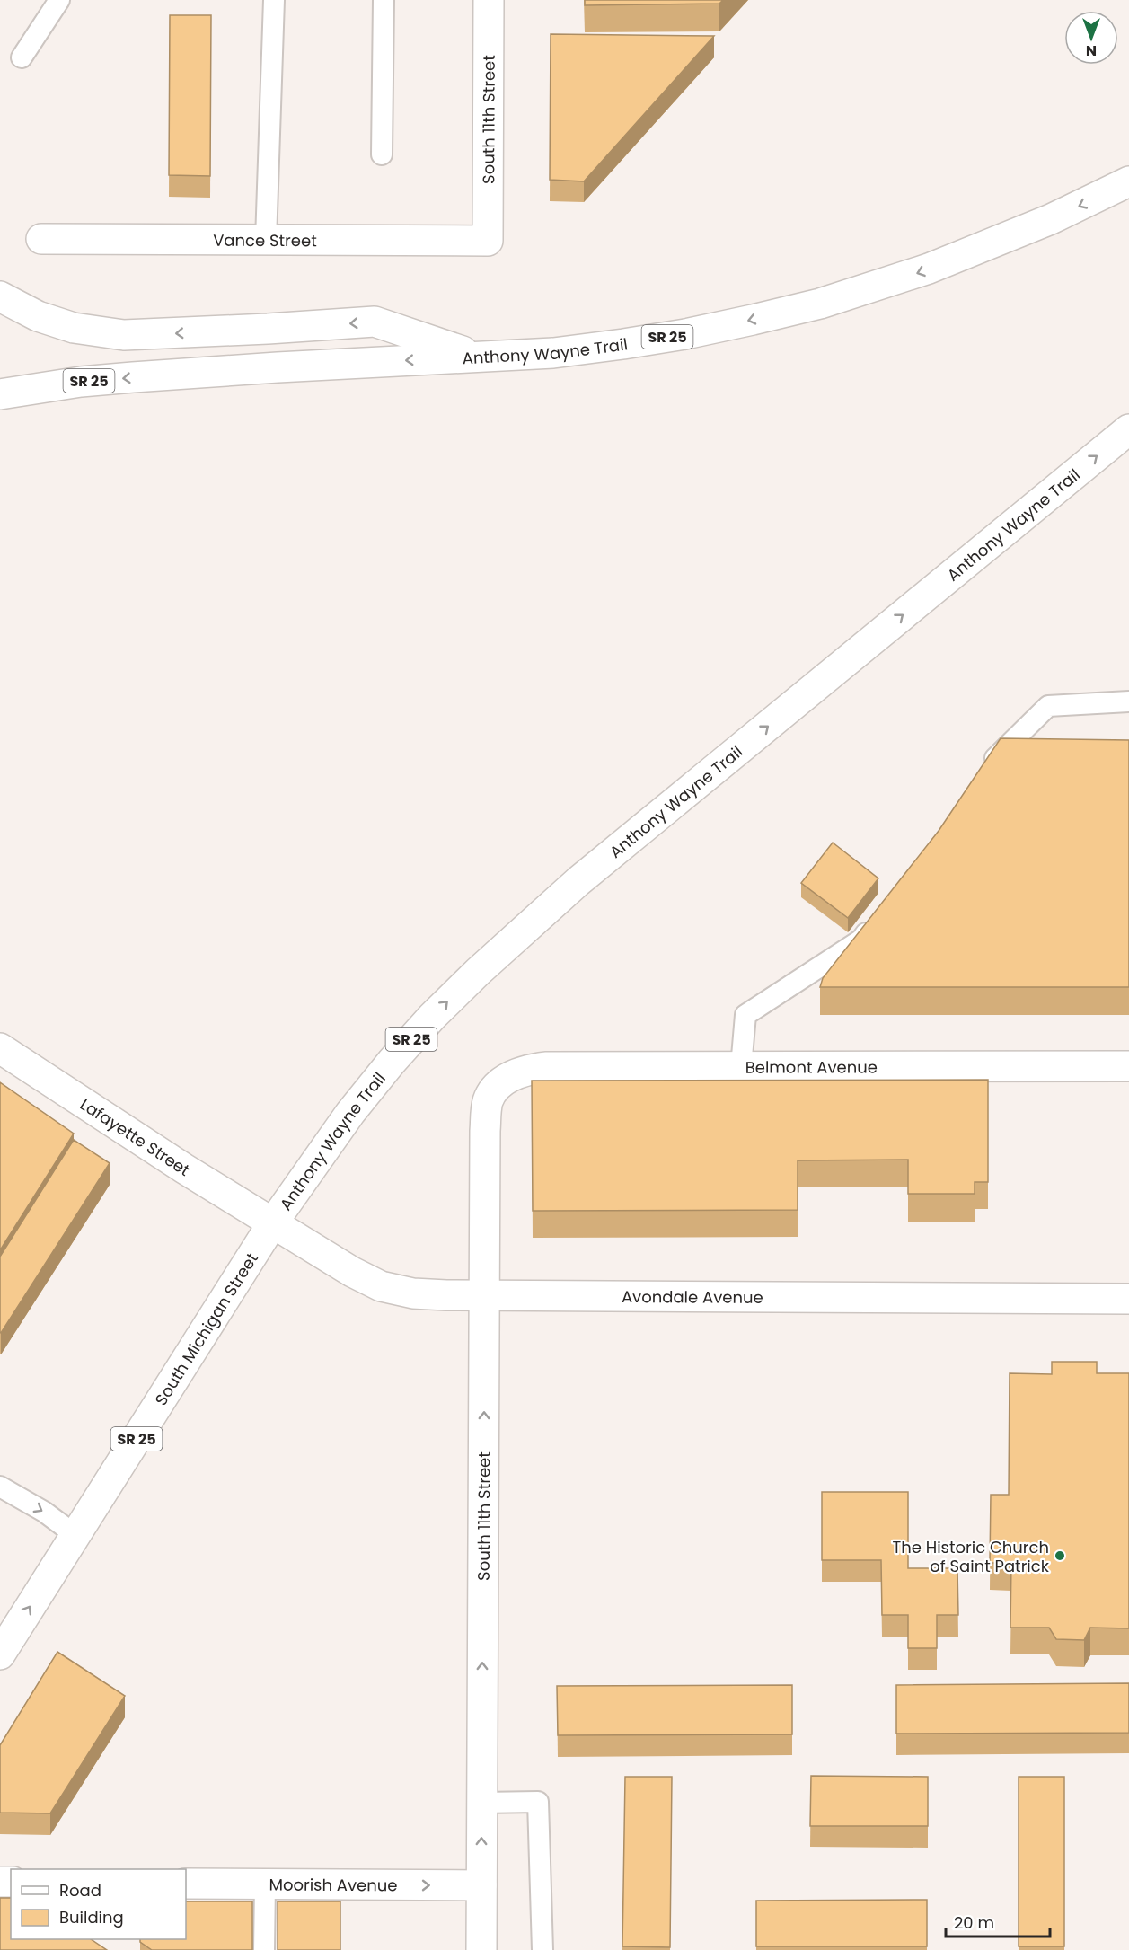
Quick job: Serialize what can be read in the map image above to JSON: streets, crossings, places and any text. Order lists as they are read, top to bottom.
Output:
{
  "streets": {
    "street": [
      "South 11th Street",
      "Vance Street",
      "SR 25",
      "Anthony Wayne Trail",
      "Belmont Avenue",
      "Lafayette Street",
      "Avondale Avenue",
      "South Michigan Street",
      "Moorish Avenue"
    ]
  },
  "crossings": [
    ["South 11th Street", "Vance Street"],
    ["South 11th Street", "Belmont Avenue"],
    ["South 11th Street", "Avondale Avenue"],
    ["South 11th Street", "Moorish Avenue"],
    ["Anthony Wayne Trail", "Lafayette Street"],
    ["Anthony Wayne Trail", "Avondale Avenue"],
    ["Anthony Wayne Trail", "South Michigan Street"],
    ["Lafayette Street", "Avondale Avenue"],
    ["Lafayette Street", "South Michigan Street"],
    ["Avondale Avenue", "South Michigan Street"]
  ],
  "one_way": ["South 11th Street", "Moorish Avenue"],
  "places": ["The Historic Church of Saint Patrick"],
  "legend": ["Road", "Building"],
  "scale_bar": "20 m",
  "north": "bottom"
}
